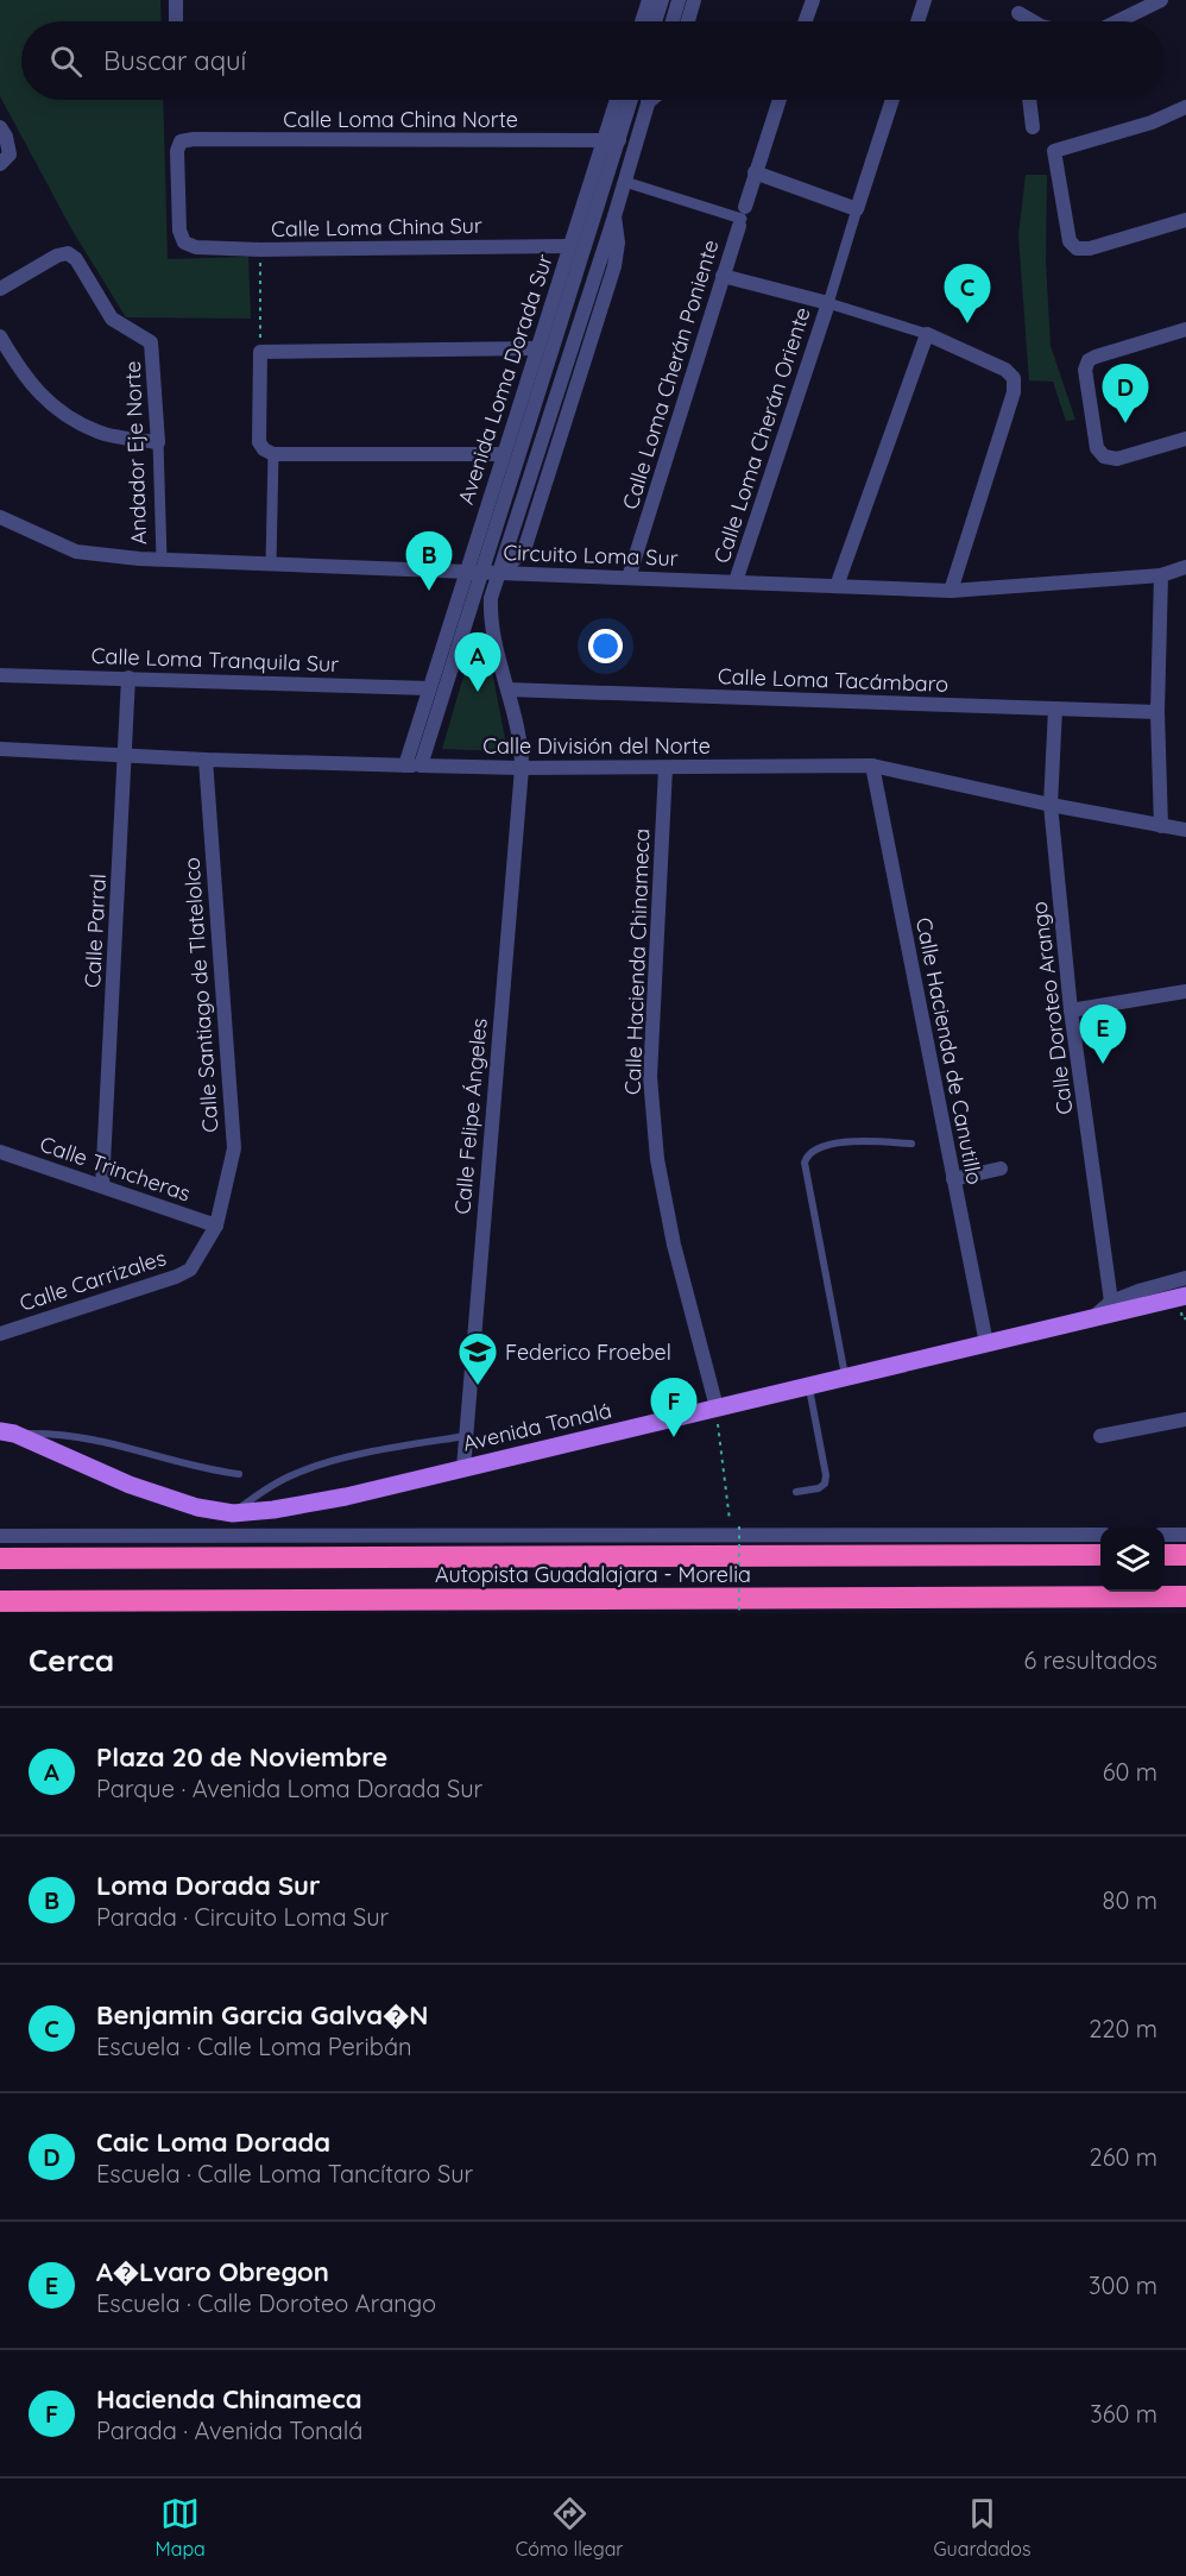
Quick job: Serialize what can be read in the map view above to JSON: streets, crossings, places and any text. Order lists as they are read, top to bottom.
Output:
{
  "streets": {
    "highway": ["Autopista Guadalajara - Morelia"],
    "main road": ["Avenida Tonalá"],
    "street": [
      "Calle Loma China Norte",
      "Calle Loma China Sur",
      "Calle Loma Cherán Poniente",
      "Avenida Loma Dorada Sur",
      "Calle Loma Cherán Oriente",
      "Andador Eje Norte",
      "Circuito Loma Sur",
      "Calle Loma Tranquila Sur",
      "Calle Loma Tacámbaro",
      "Calle División del Norte",
      "Calle Parral",
      "Calle Hacienda Chinameca",
      "Calle Santiago de Tlatelolco",
      "Calle Doroteo Arango",
      "Calle Hacienda de Canutillo",
      "Calle Felipe Ángeles",
      "Calle Trincheras",
      "Calle Carrizales"
    ]
  },
  "crossings": [
    ["Calle Loma China Norte", "Calle Loma China Sur"],
    ["Calle Loma China Norte", "Avenida Loma Dorada Sur"],
    ["Calle Loma China Sur", "Avenida Loma Dorada Sur"],
    ["Calle Loma Cherán Poniente", "Circuito Loma Sur"],
    ["Avenida Loma Dorada Sur", "Circuito Loma Sur"],
    ["Avenida Loma Dorada Sur", "Calle Loma Tranquila Sur"],
    ["Avenida Loma Dorada Sur", "Calle División del Norte"],
    ["Calle Loma Cherán Oriente", "Circuito Loma Sur"],
    ["Andador Eje Norte", "Circuito Loma Sur"],
    ["Calle Loma Tranquila Sur", "Calle Parral"],
    ["Calle Loma Tacámbaro", "Calle Doroteo Arango"],
    ["Calle División del Norte", "Calle Parral"],
    ["Calle División del Norte", "Calle Hacienda Chinameca"],
    ["Calle División del Norte", "Calle Santiago de Tlatelolco"],
    ["Calle División del Norte", "Calle Doroteo Arango"],
    ["Calle División del Norte", "Calle Hacienda de Canutillo"],
    ["Calle División del Norte", "Calle Felipe Ángeles"],
    ["Calle Parral", "Calle Trincheras"],
    ["Calle Hacienda Chinameca", "Avenida Tonalá"],
    ["Calle Santiago de Tlatelolco", "Calle Trincheras"],
    ["Calle Santiago de Tlatelolco", "Calle Carrizales"],
    ["Calle Doroteo Arango", "Avenida Tonalá"],
    ["Calle Hacienda de Canutillo", "Avenida Tonalá"],
    ["Calle Felipe Ángeles", "Avenida Tonalá"],
    ["Calle Trincheras", "Calle Carrizales"]
  ],
  "places": {
    "school or university": ["Federico Froebel"]
  },
  "page": {
    "search": "Buscar aquí",
    "pins": [
      "C",
      "D",
      "B",
      "A",
      "E",
      "F"
    ],
    "heading": ["Cerca", "6 resultados"],
    "list": [
      {
        "mark": "A",
        "name": "Plaza 20 de Noviembre",
        "note": "Parque · Avenida Loma Dorada Sur",
        "value": "60 m"
      },
      {
        "mark": "B",
        "name": "Loma Dorada Sur",
        "note": "Parada · Circuito Loma Sur",
        "value": "80 m"
      },
      {
        "mark": "C",
        "name": "Benjamin Garcia Galva�N",
        "note": "Escuela · Calle Loma Peribán",
        "value": "220 m"
      },
      {
        "mark": "D",
        "name": "Caic Loma Dorada",
        "note": "Escuela · Calle Loma Tancítaro Sur",
        "value": "260 m"
      },
      {
        "mark": "E",
        "name": "A�Lvaro Obregon",
        "note": "Escuela · Calle Doroteo Arango",
        "value": "300 m"
      },
      {
        "mark": "F",
        "name": "Hacienda Chinameca",
        "note": "Parada · Avenida Tonalá",
        "value": "360 m"
      }
    ],
    "nav": ["Mapa", "Cómo llegar", "Guardados"]
  }
}
